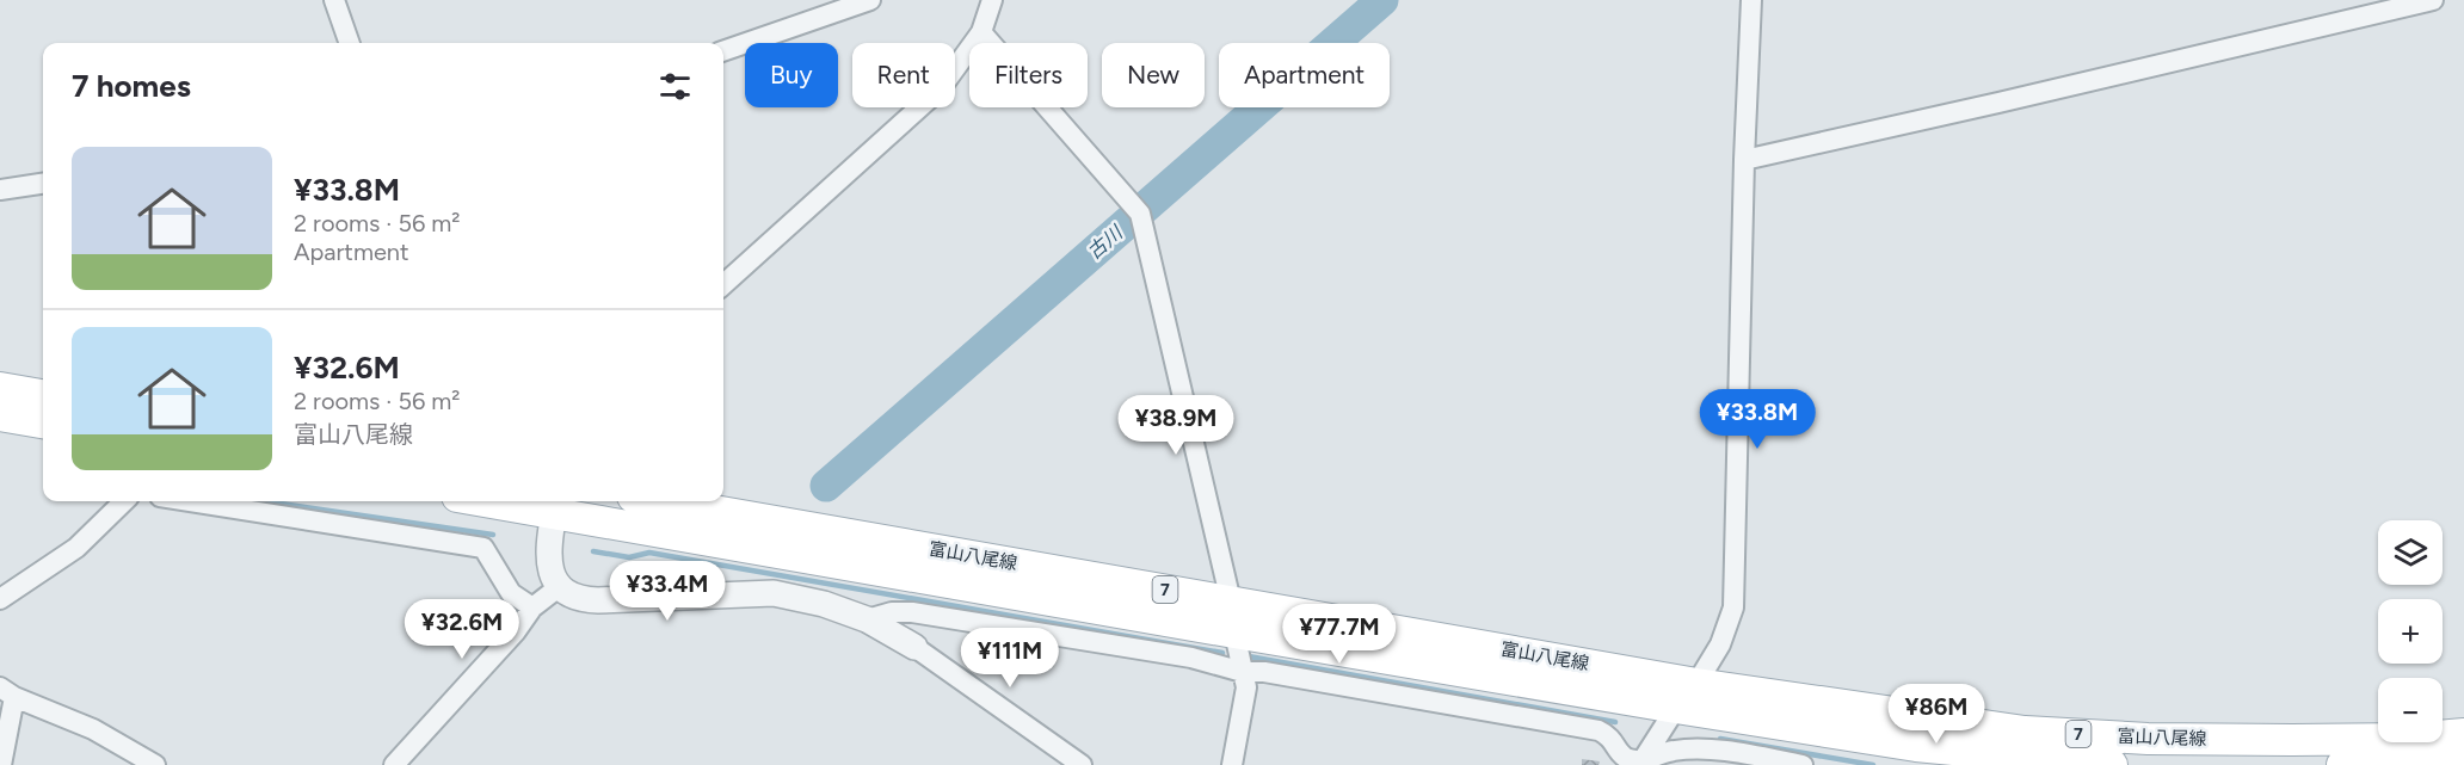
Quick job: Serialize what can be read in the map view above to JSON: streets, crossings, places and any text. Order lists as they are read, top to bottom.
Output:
{
  "streets": {
    "main road": ["富山八尾線", "7"]
  },
  "water": ["古川"],
  "page": {
    "chip": [
      "Buy",
      "Rent",
      "Filters",
      "New",
      "Apartment"
    ],
    "heading": "7 homes",
    "list": [
      {
        "name": "¥33.8M",
        "note": "2 rooms · 56 m² · Apartment"
      },
      {
        "name": "¥32.6M",
        "note": "2 rooms · 56 m² · 富山八尾線"
      }
    ],
    "price": [
      "¥33.8M",
      "¥38.9M",
      "¥33.4M",
      "¥32.6M",
      "¥77.7M",
      "¥111M",
      "¥86M"
    ],
    "map_buttons": ["+", "−"]
  }
}
